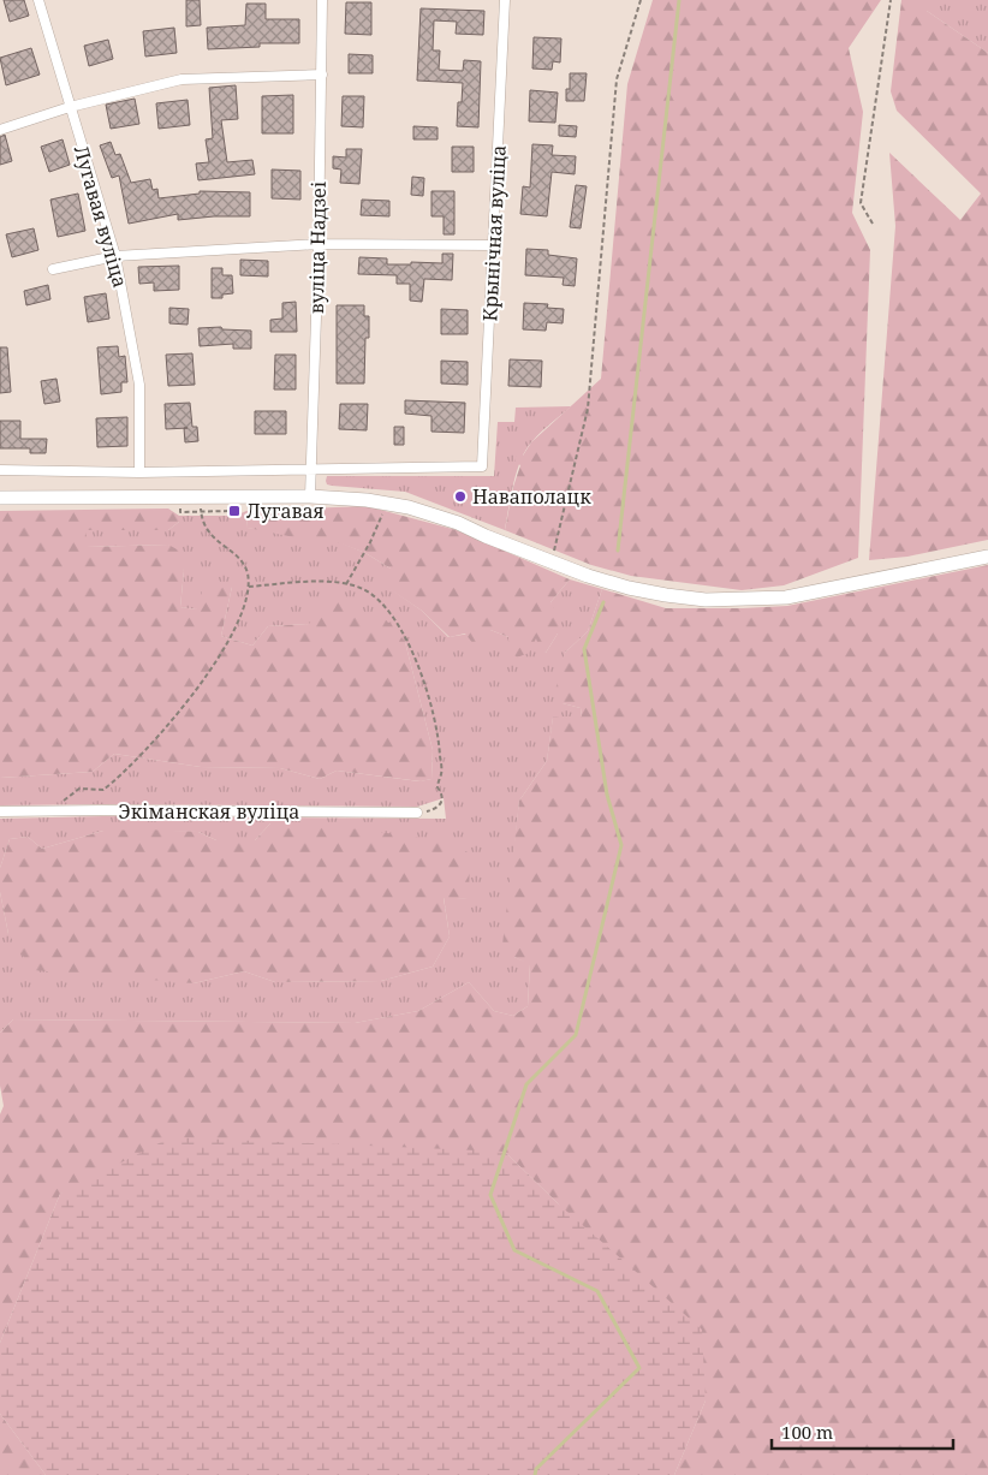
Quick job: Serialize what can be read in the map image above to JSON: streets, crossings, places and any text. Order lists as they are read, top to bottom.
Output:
{
  "streets": {
    "street": [
      "Лугавая вуліца",
      "Крынічная вуліца",
      "вуліца Надзеі",
      "Экіманская вуліца"
    ]
  },
  "crossings": [
    ["Крынічная вуліца", "вуліца Надзеі"]
  ],
  "places": {
    "other": ["Наваполацк"],
    "transit": ["Лугавая"]
  },
  "scale_bar": "100 m"
}
